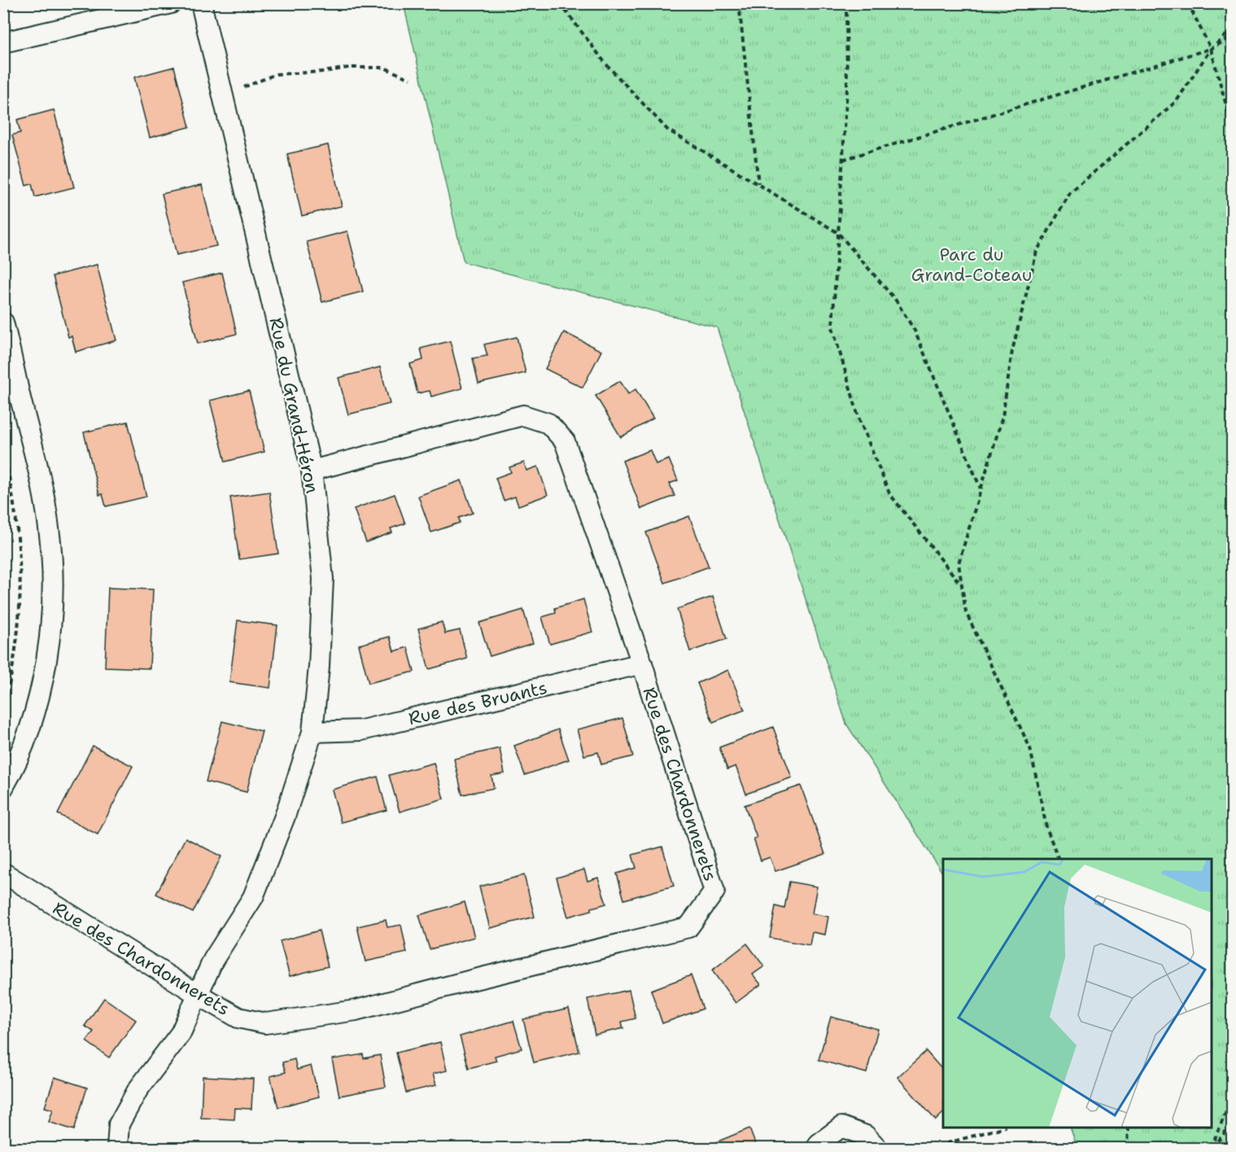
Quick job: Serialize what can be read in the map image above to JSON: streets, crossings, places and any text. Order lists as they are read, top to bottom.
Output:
{
  "streets": {
    "street": ["Rue du Grand-Héron", "Rue des Bruants", "Rue des Chardonnerets"]
  },
  "crossings": [
    ["Rue du Grand-Héron", "Rue des Bruants"],
    ["Rue du Grand-Héron", "Rue des Chardonnerets"],
    ["Rue des Bruants", "Rue des Chardonnerets"]
  ],
  "parks": ["Parc du Grand-Coteau"]
}
